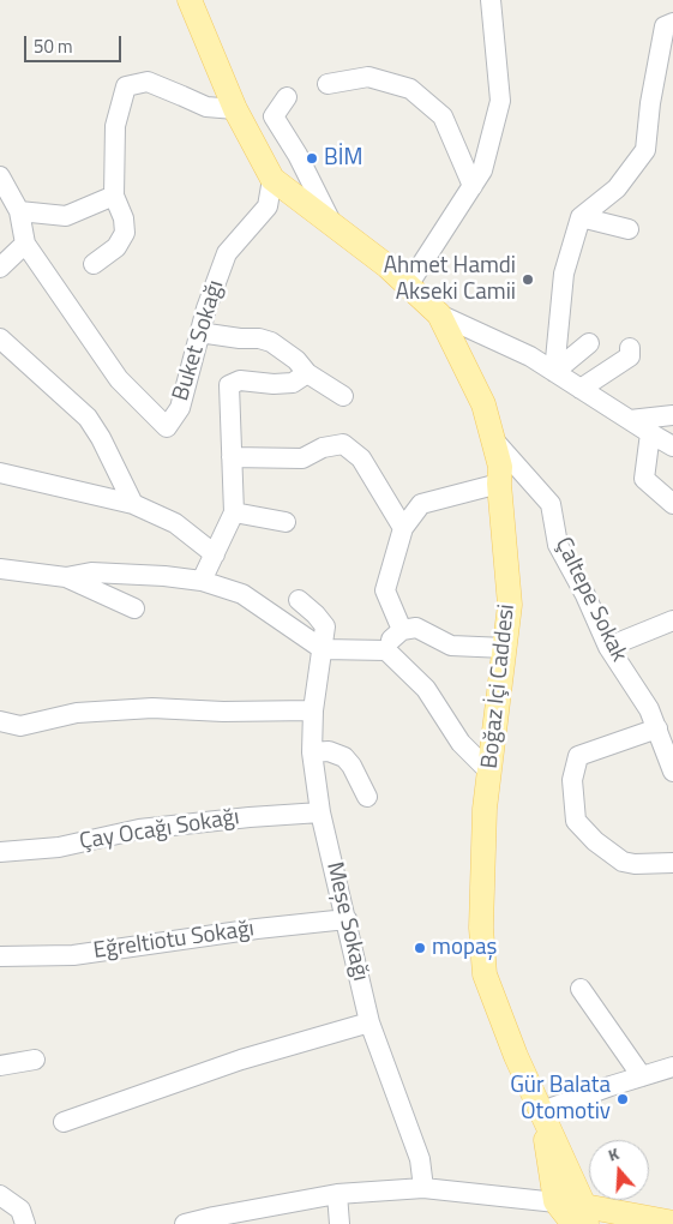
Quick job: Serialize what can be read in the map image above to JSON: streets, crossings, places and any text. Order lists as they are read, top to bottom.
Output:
{
  "streets": {
    "main road": ["Boğaz İçi Caddesi"],
    "street": [
      "Buket Sokağı",
      "Çaltepe Sokak",
      "Çay Ocağı Sokağı",
      "Meşe Sokağı",
      "Eğreltiotu Sokağı"
    ]
  },
  "crossings": [
    ["Buket Sokağı", "Boğaz İçi Caddesi"],
    ["Çaltepe Sokak", "Boğaz İçi Caddesi"],
    ["Çay Ocağı Sokağı", "Meşe Sokağı"],
    ["Meşe Sokağı", "Eğreltiotu Sokağı"]
  ],
  "places": [
    "BİM",
    "Ahmet Hamdi Akseki Camii",
    "mopaş",
    "Gür Balata Otomotiv"
  ],
  "scale_bar": "50 m",
  "north": "top"
}
